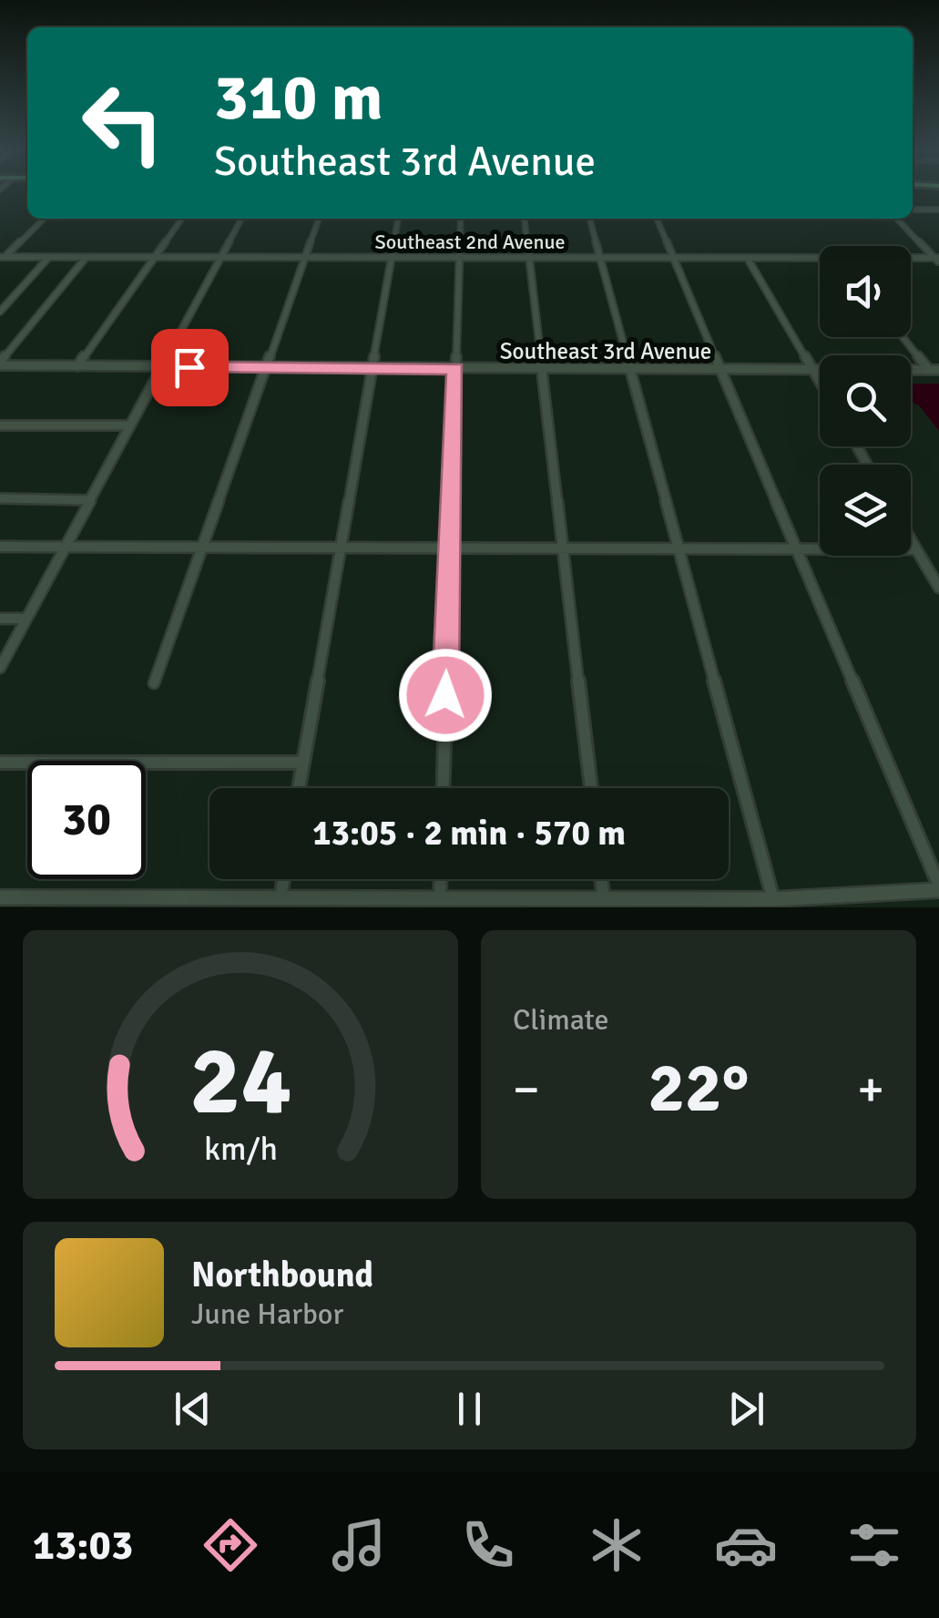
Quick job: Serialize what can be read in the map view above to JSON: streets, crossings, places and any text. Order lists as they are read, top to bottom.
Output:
{
  "streets": {
    "street": ["Southeast 2nd Avenue", "Southeast 3rd Avenue"]
  },
  "page": {
    "turn": ["310 m", "Southeast 3rd Avenue"],
    "limit": "30",
    "trip": "13:05 · 2 min · 570 m",
    "tile": "Climate",
    "heat": ["−", "22°", "+"],
    "song": ["Northbound", "June Harbor"],
    "tabs": "13:03",
    "gauge": ["24", "km/h"]
  }
}
